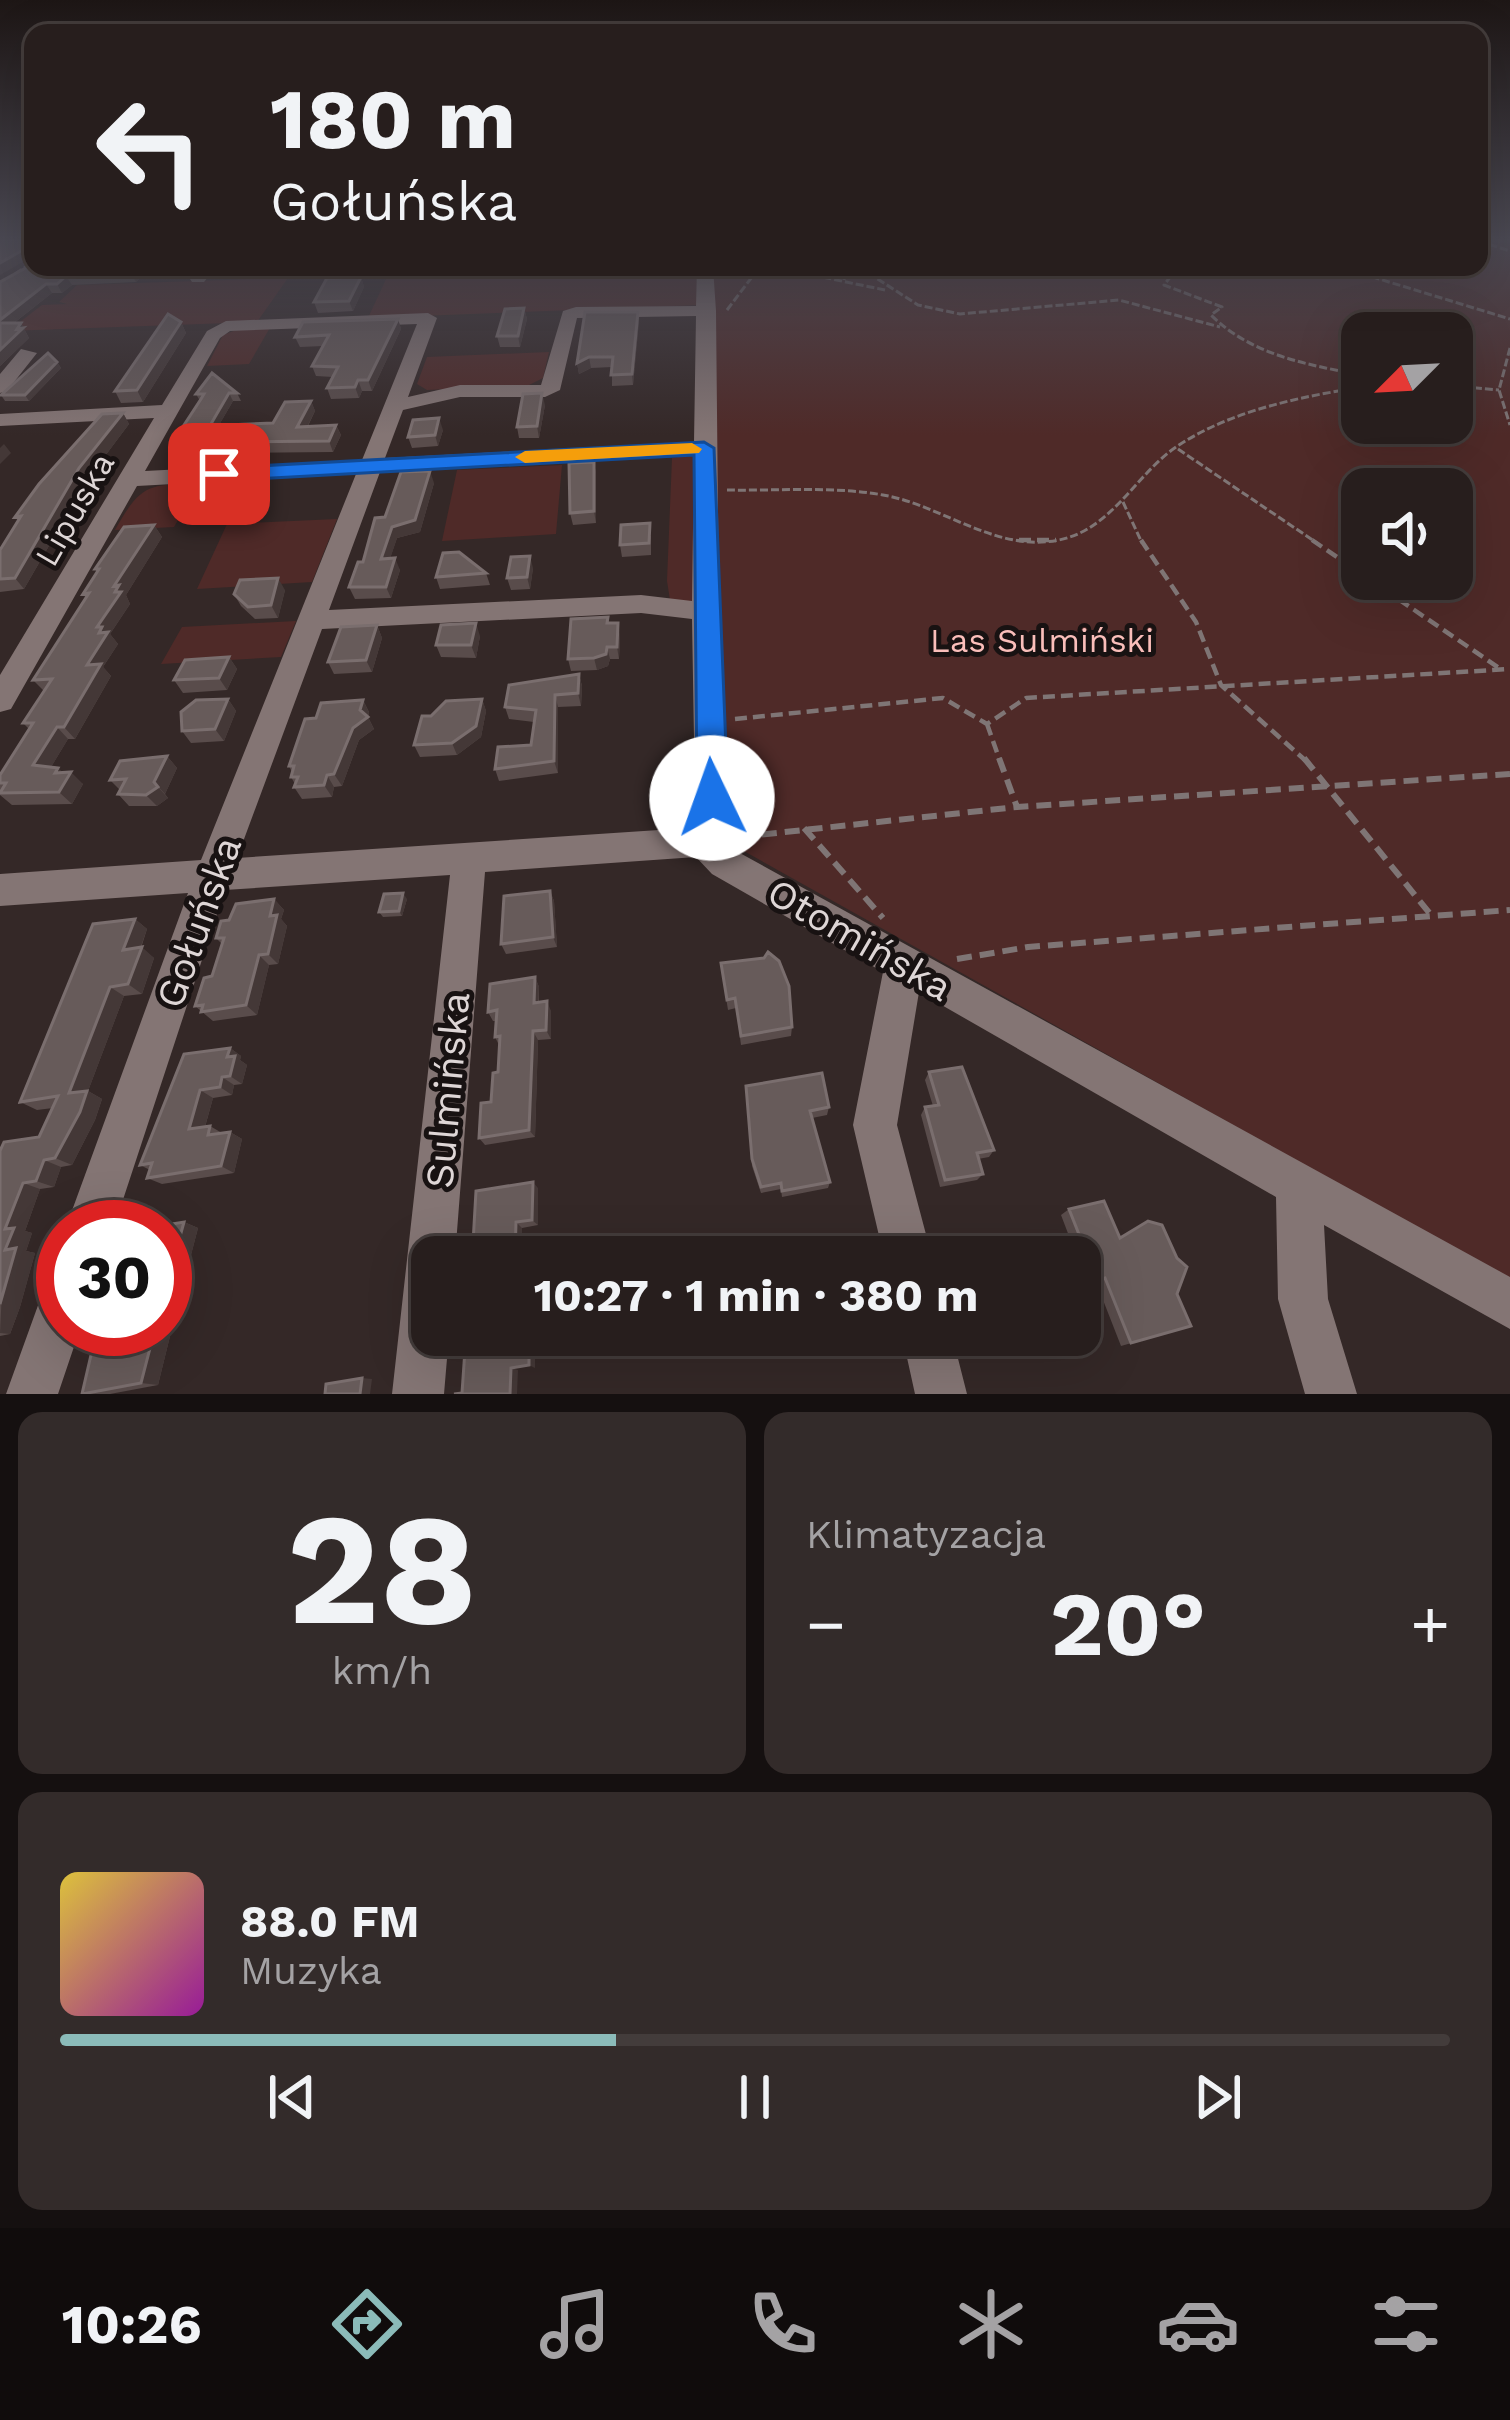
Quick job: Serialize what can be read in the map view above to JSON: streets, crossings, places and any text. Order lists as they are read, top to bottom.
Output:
{
  "streets": {
    "street": [
      "Lipuska",
      "Gołuńska",
      "Otomińska",
      "Sulmińska"
    ]
  },
  "crossings": [
    ["Lipuska", "Gołuńska"]
  ],
  "parks": ["Las Sulmiński"],
  "north": "bottom left",
  "page": {
    "turn": ["180 m", "Gołuńska"],
    "limit": "30",
    "trip": "10:27 · 1 min · 380 m",
    "tile": [
      ["28", "km/h"],
      "Klimatyzacja"
    ],
    "heat": ["−", "20°", "+"],
    "song": ["88.0 FM", "Muzyka"],
    "tabs": "10:26"
  }
}
